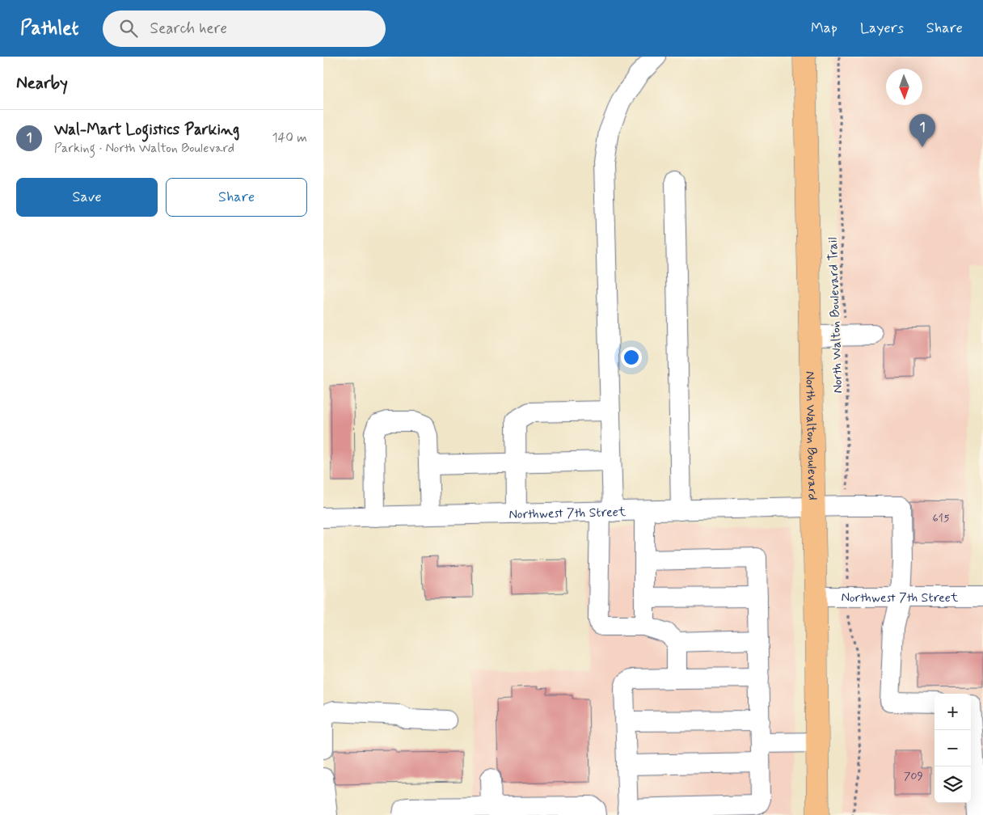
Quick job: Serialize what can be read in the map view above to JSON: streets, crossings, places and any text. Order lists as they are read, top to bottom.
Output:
{
  "streets": {
    "main road": ["North Walton Boulevard"],
    "street": ["Northwest 7th Street"],
    "path": ["North Walton Boulevard Trail"]
  },
  "crossings": [
    ["North Walton Boulevard Trail", "Northwest 7th Street"],
    ["North Walton Boulevard", "Northwest 7th Street"]
  ],
  "house_numbers": ["615", "709"],
  "north": "bottom",
  "page": {
    "header": "Pathlet",
    "search": "Search here",
    "nav": ["Map", "Layers", "Share"],
    "heading": "Nearby",
    "list": [
      {
        "mark": "1",
        "name": "Wal-Mart Logistics Parking",
        "note": "Parking · North Walton Boulevard",
        "value": "140 m"
      }
    ],
    "pins": "1",
    "buttons": ["Save", "Share"],
    "map_buttons": ["+", "−"]
  }
}
